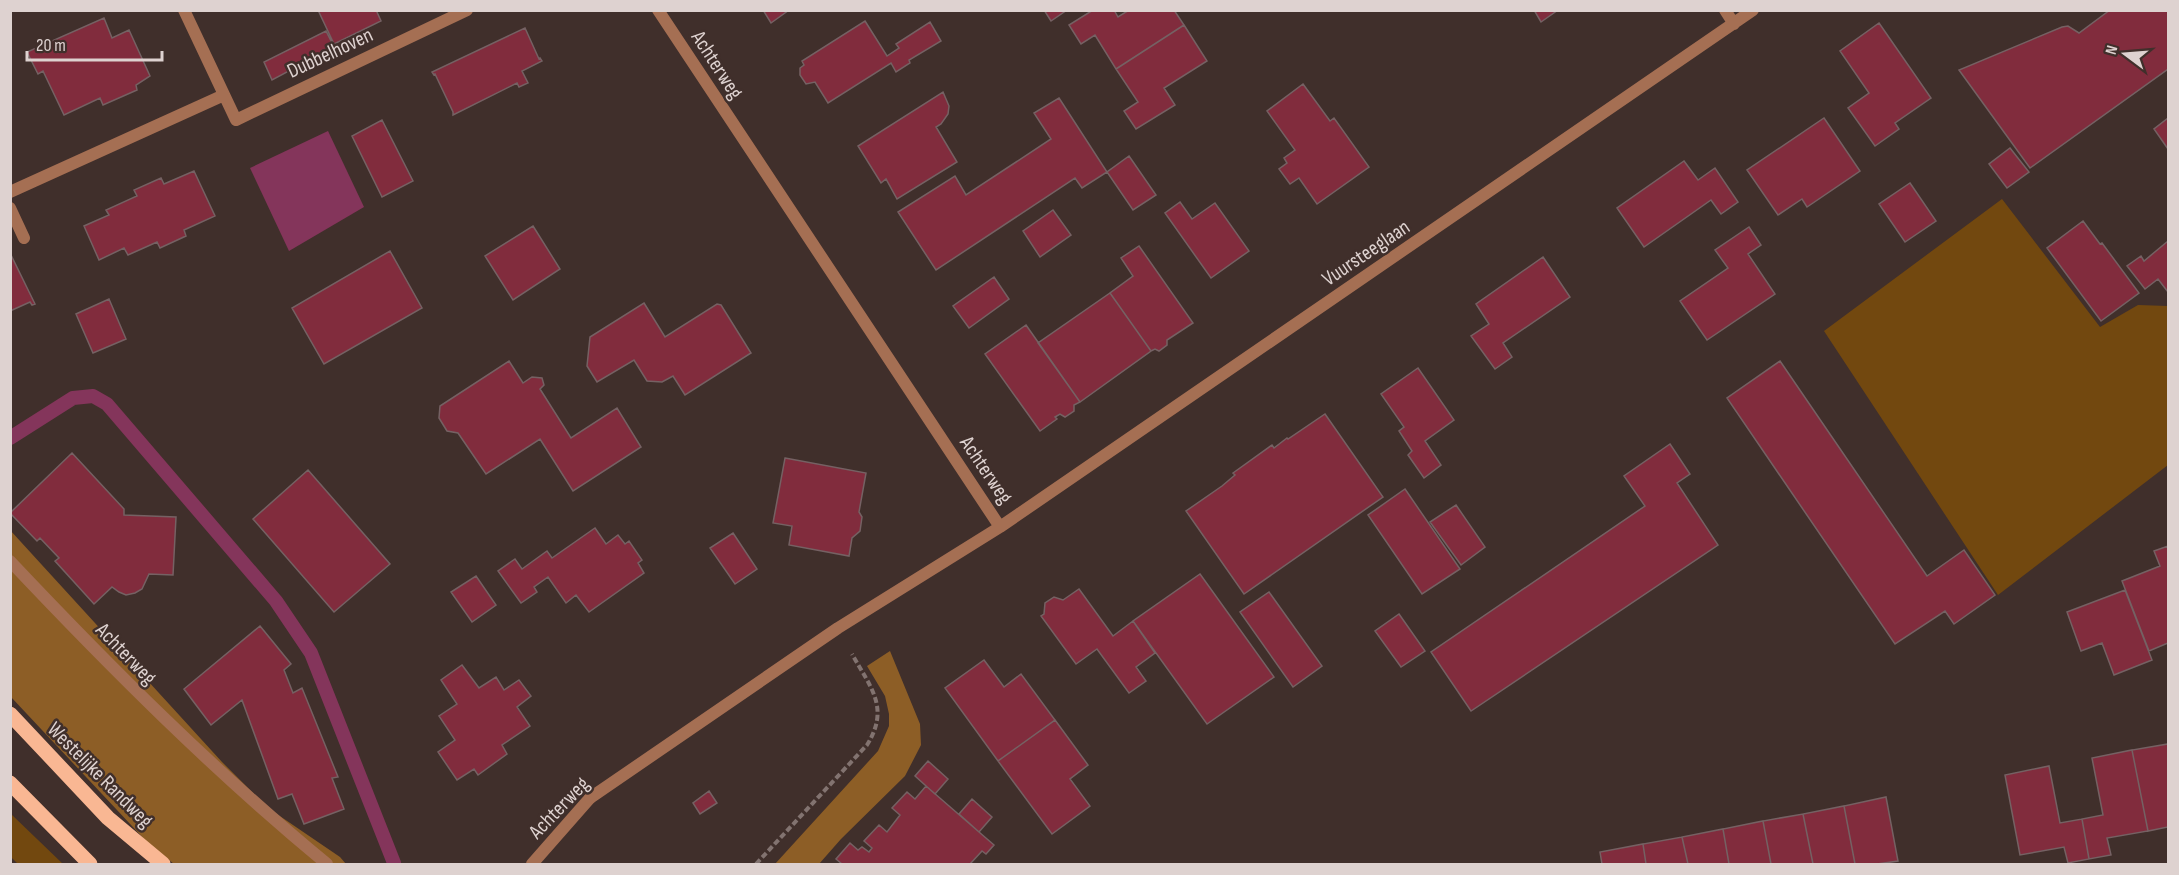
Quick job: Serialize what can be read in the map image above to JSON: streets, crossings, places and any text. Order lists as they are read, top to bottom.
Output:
{
  "streets": {
    "main road": ["Westelijke Randweg"],
    "street": ["Dubbelhoven", "Achterweg", "Vuursteeglaan"]
  },
  "crossings": [
    ["Achterweg", "Vuursteeglaan"]
  ],
  "scale_bar": "20 m",
  "north": "left"
}
